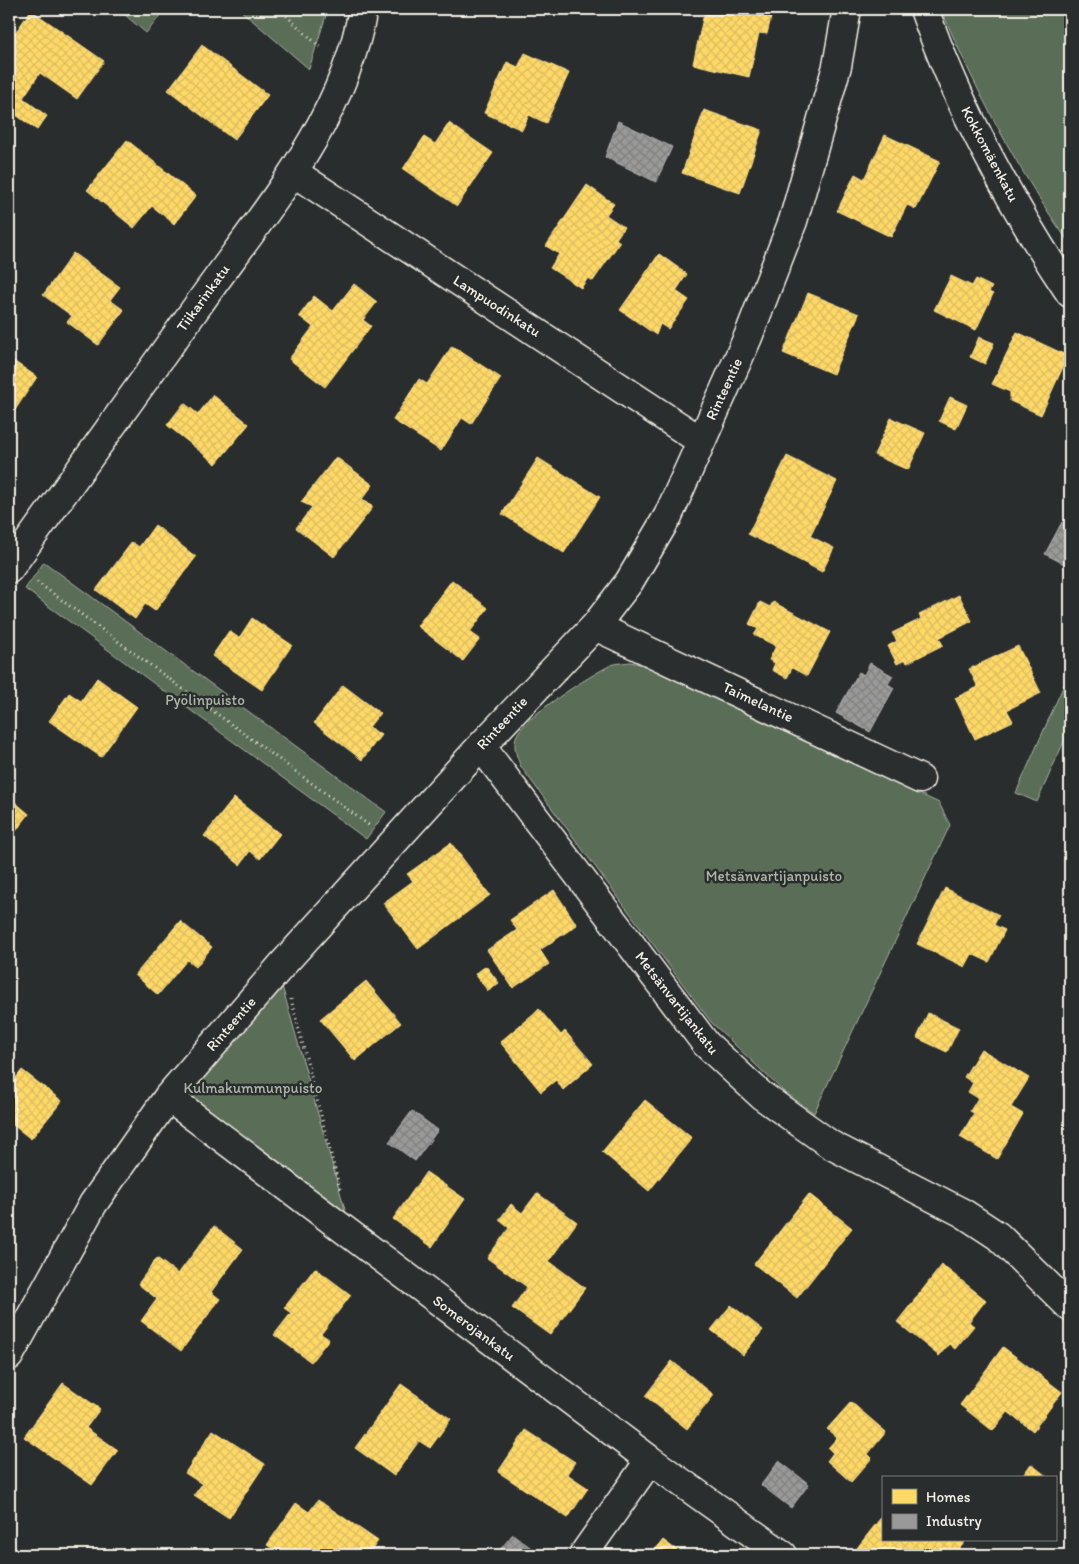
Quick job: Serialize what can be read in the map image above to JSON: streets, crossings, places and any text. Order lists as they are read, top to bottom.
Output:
{
  "streets": {
    "street": [
      "Kokkomäenkatu",
      "Tiikarinkatu",
      "Lampuodinkatu",
      "Rinteentie",
      "Taimelantie",
      "Metsänvartijankatu",
      "Somerojankatu"
    ]
  },
  "crossings": [
    ["Tiikarinkatu", "Lampuodinkatu"],
    ["Lampuodinkatu", "Rinteentie"],
    ["Rinteentie", "Taimelantie"],
    ["Rinteentie", "Metsänvartijankatu"],
    ["Rinteentie", "Somerojankatu"]
  ],
  "parks": ["Pyölinpuisto", "Metsänvartijanpuisto", "Kulmakummunpuisto"],
  "legend": ["Homes", "Industry"]
}
